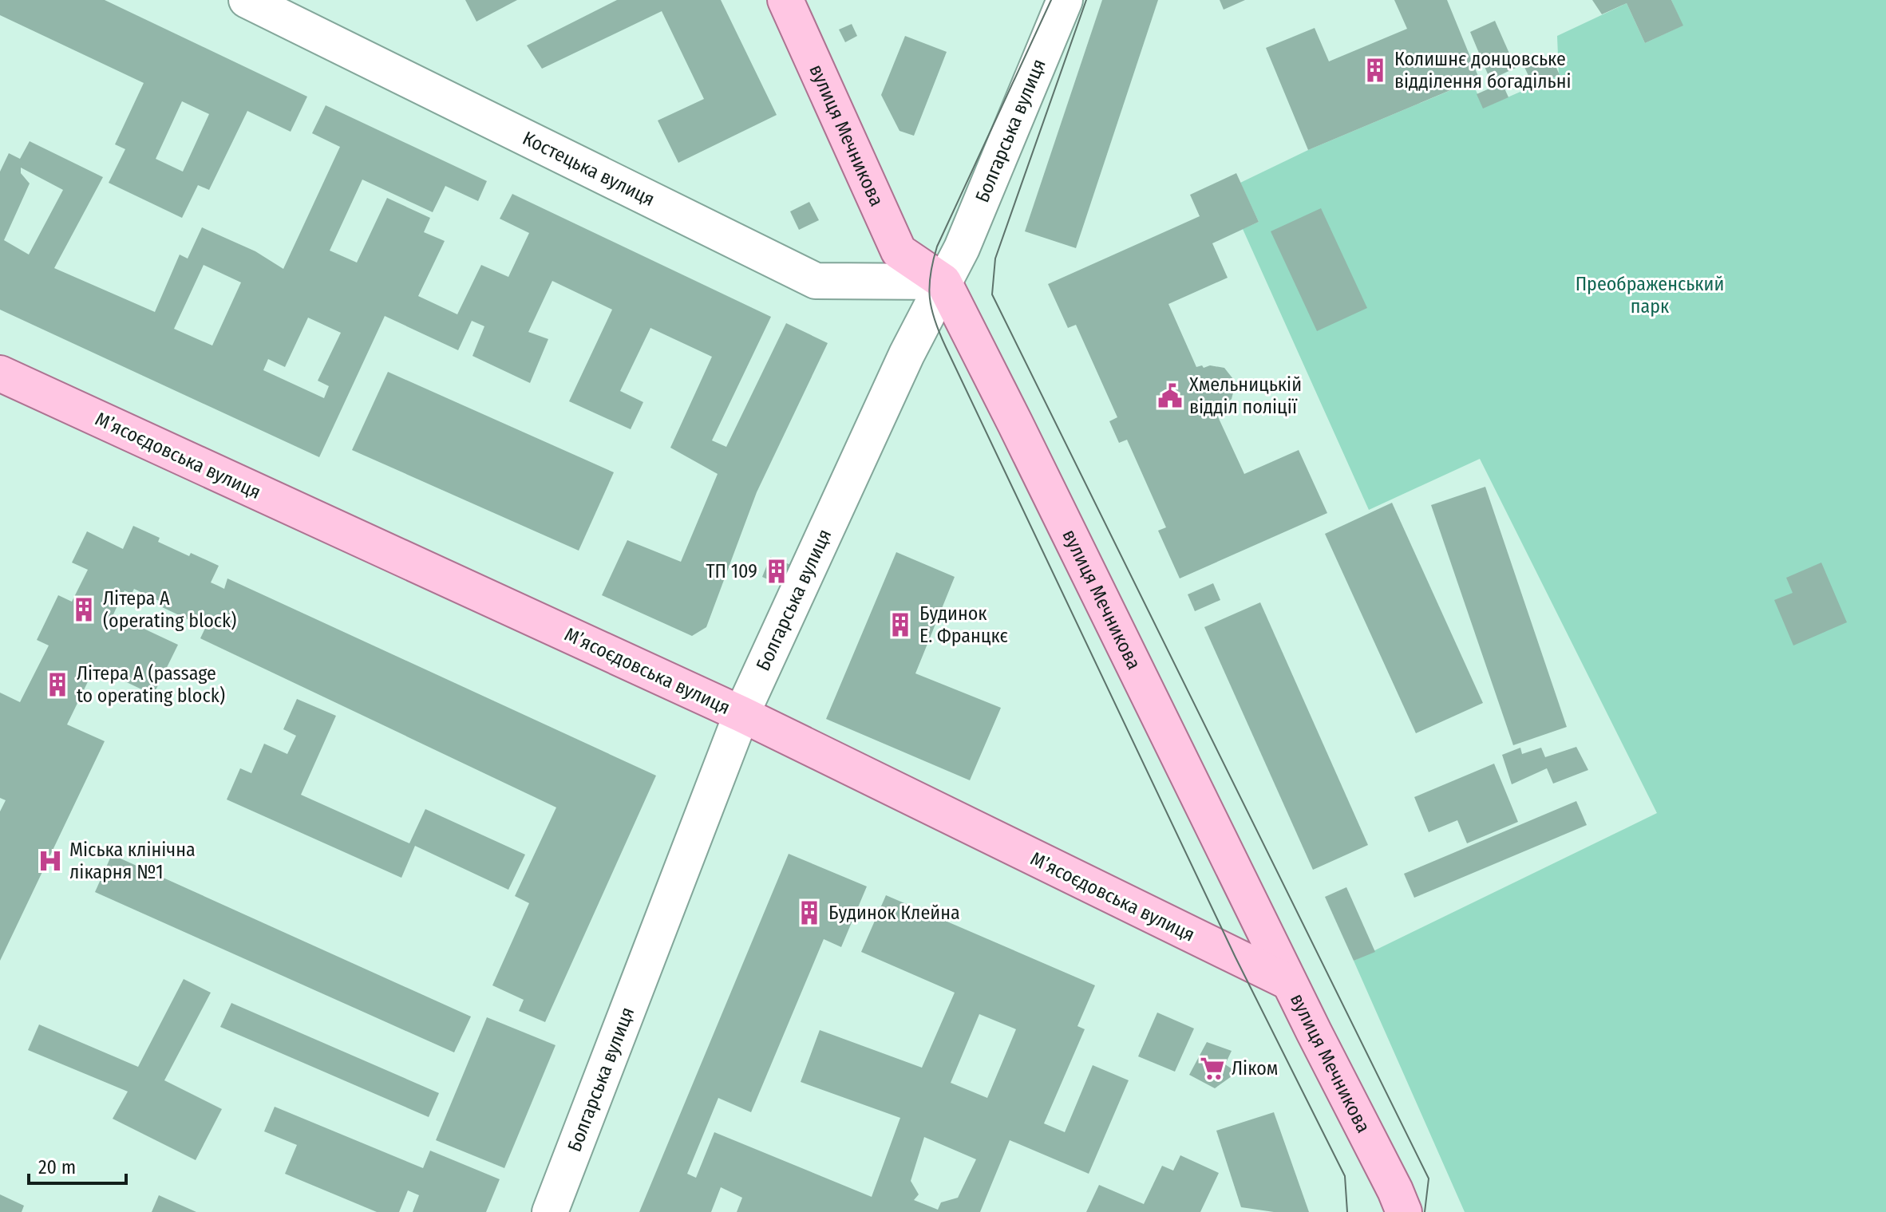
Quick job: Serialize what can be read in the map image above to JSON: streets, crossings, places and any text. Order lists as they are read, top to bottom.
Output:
{
  "streets": {
    "main road": ["вулиця Мечникова", "Мʼясоєдовська вулиця"],
    "street": ["Болгарська вулиця", "Костецька вулиця"]
  },
  "crossings": [
    ["Болгарська вулиця", "вулиця Мечникова"],
    ["Болгарська вулиця", "Костецька вулиця"],
    ["Болгарська вулиця", "Мʼясоєдовська вулиця"],
    ["вулиця Мечникова", "Костецька вулиця"],
    ["вулиця Мечникова", "Мʼясоєдовська вулиця"]
  ],
  "parks": ["Преображенський парк"],
  "places": {
    "building": [
      "Колишнє донцовське відділення богадільні",
      "ТП 109",
      "Літера А (operating block)",
      "Будинок Е. Францкє",
      "Літера А (passage to operating block)",
      "Будинок Клейна"
    ],
    "public building": ["Хмельницькій відділ поліції"],
    "hospital": ["Міська клінічна лікарня №1"],
    "supermarket": ["Ліком"]
  },
  "scale_bar": "20 m"
}
